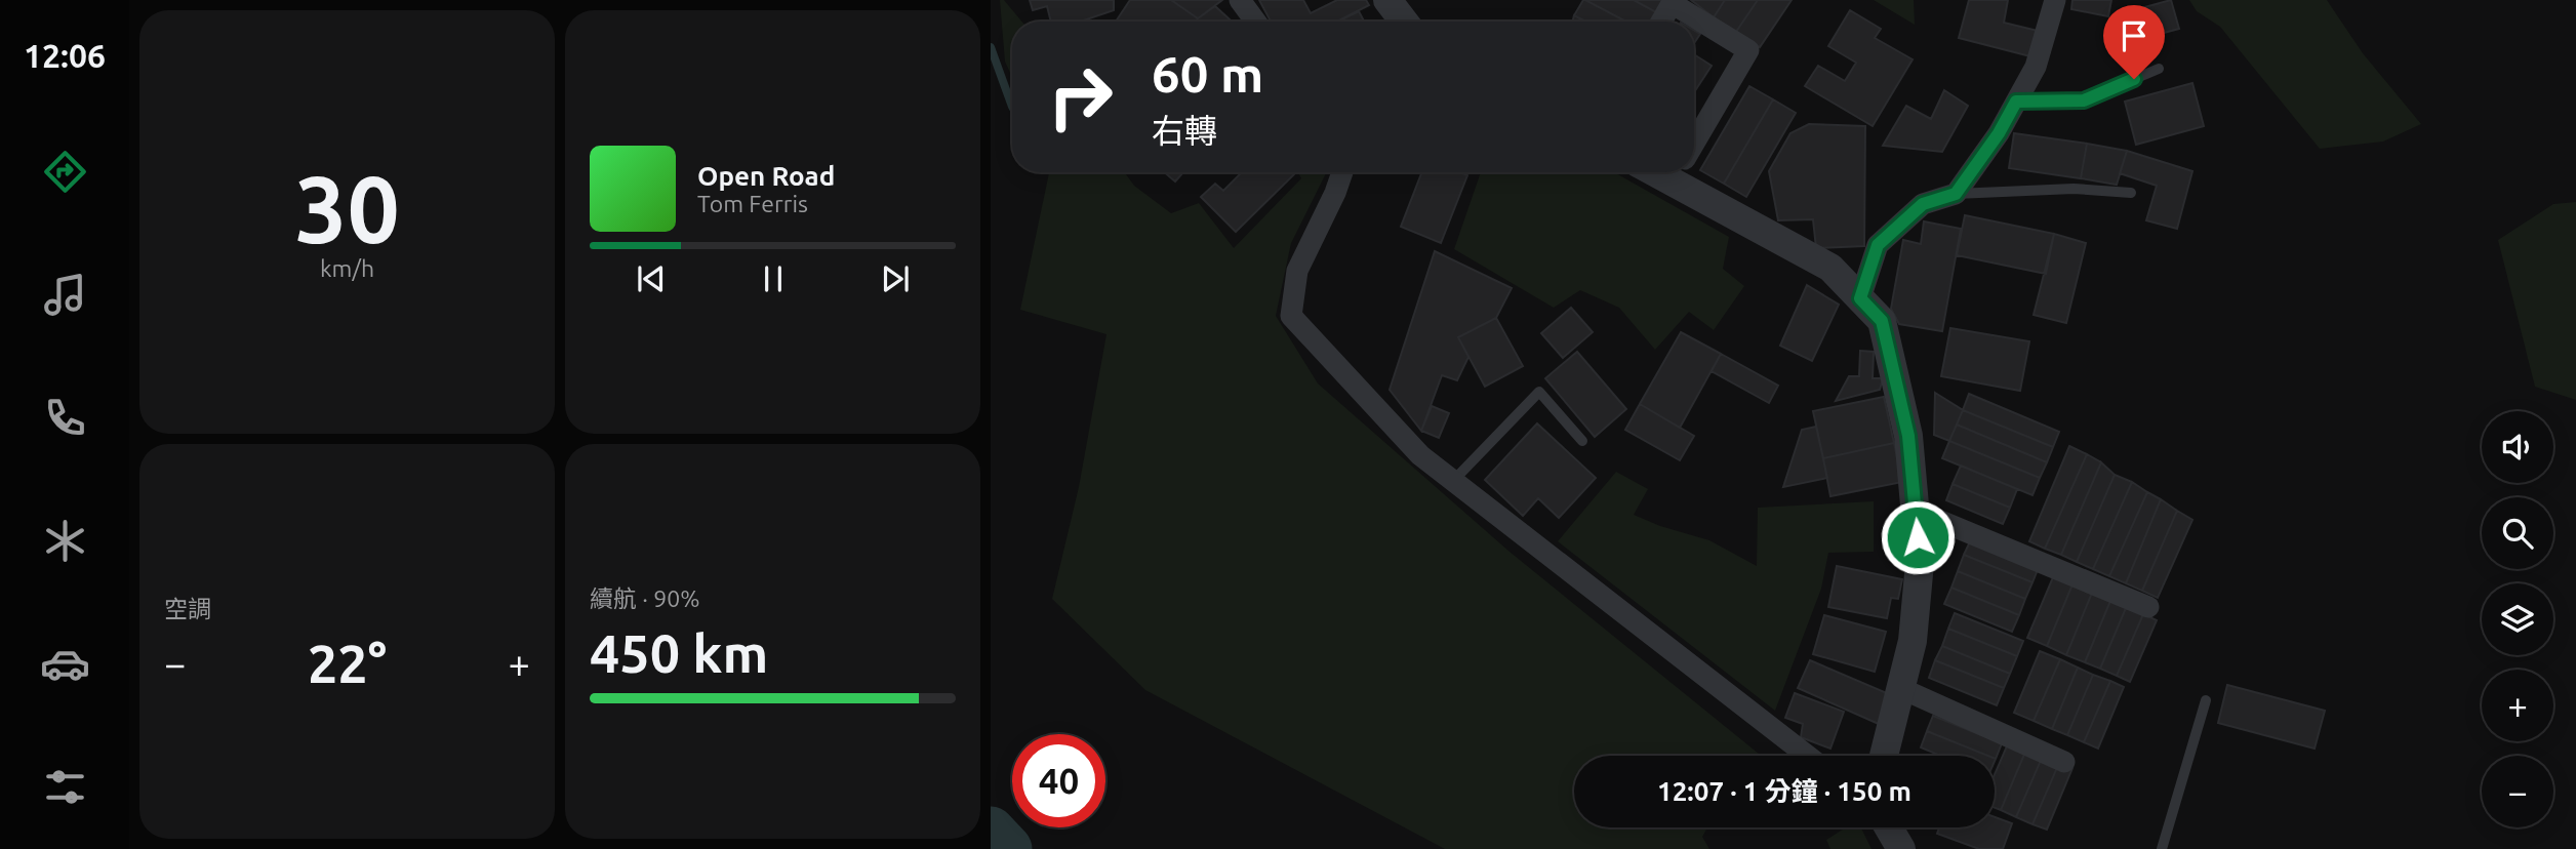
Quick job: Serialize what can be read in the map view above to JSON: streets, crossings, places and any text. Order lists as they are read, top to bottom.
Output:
{
  "page": {
    "tabs": "12:06",
    "tile": [
      ["30", "km/h"],
      "空調",
      ["續航 · 90%", "450 km"]
    ],
    "turn": ["60 m", "右轉"],
    "song": ["Open Road", "Tom Ferris"],
    "map_buttons": ["+", "−"],
    "heat": ["−", "22°", "+"],
    "limit": "40",
    "trip": "12:07 · 1 分鐘 · 150 m"
  }
}
